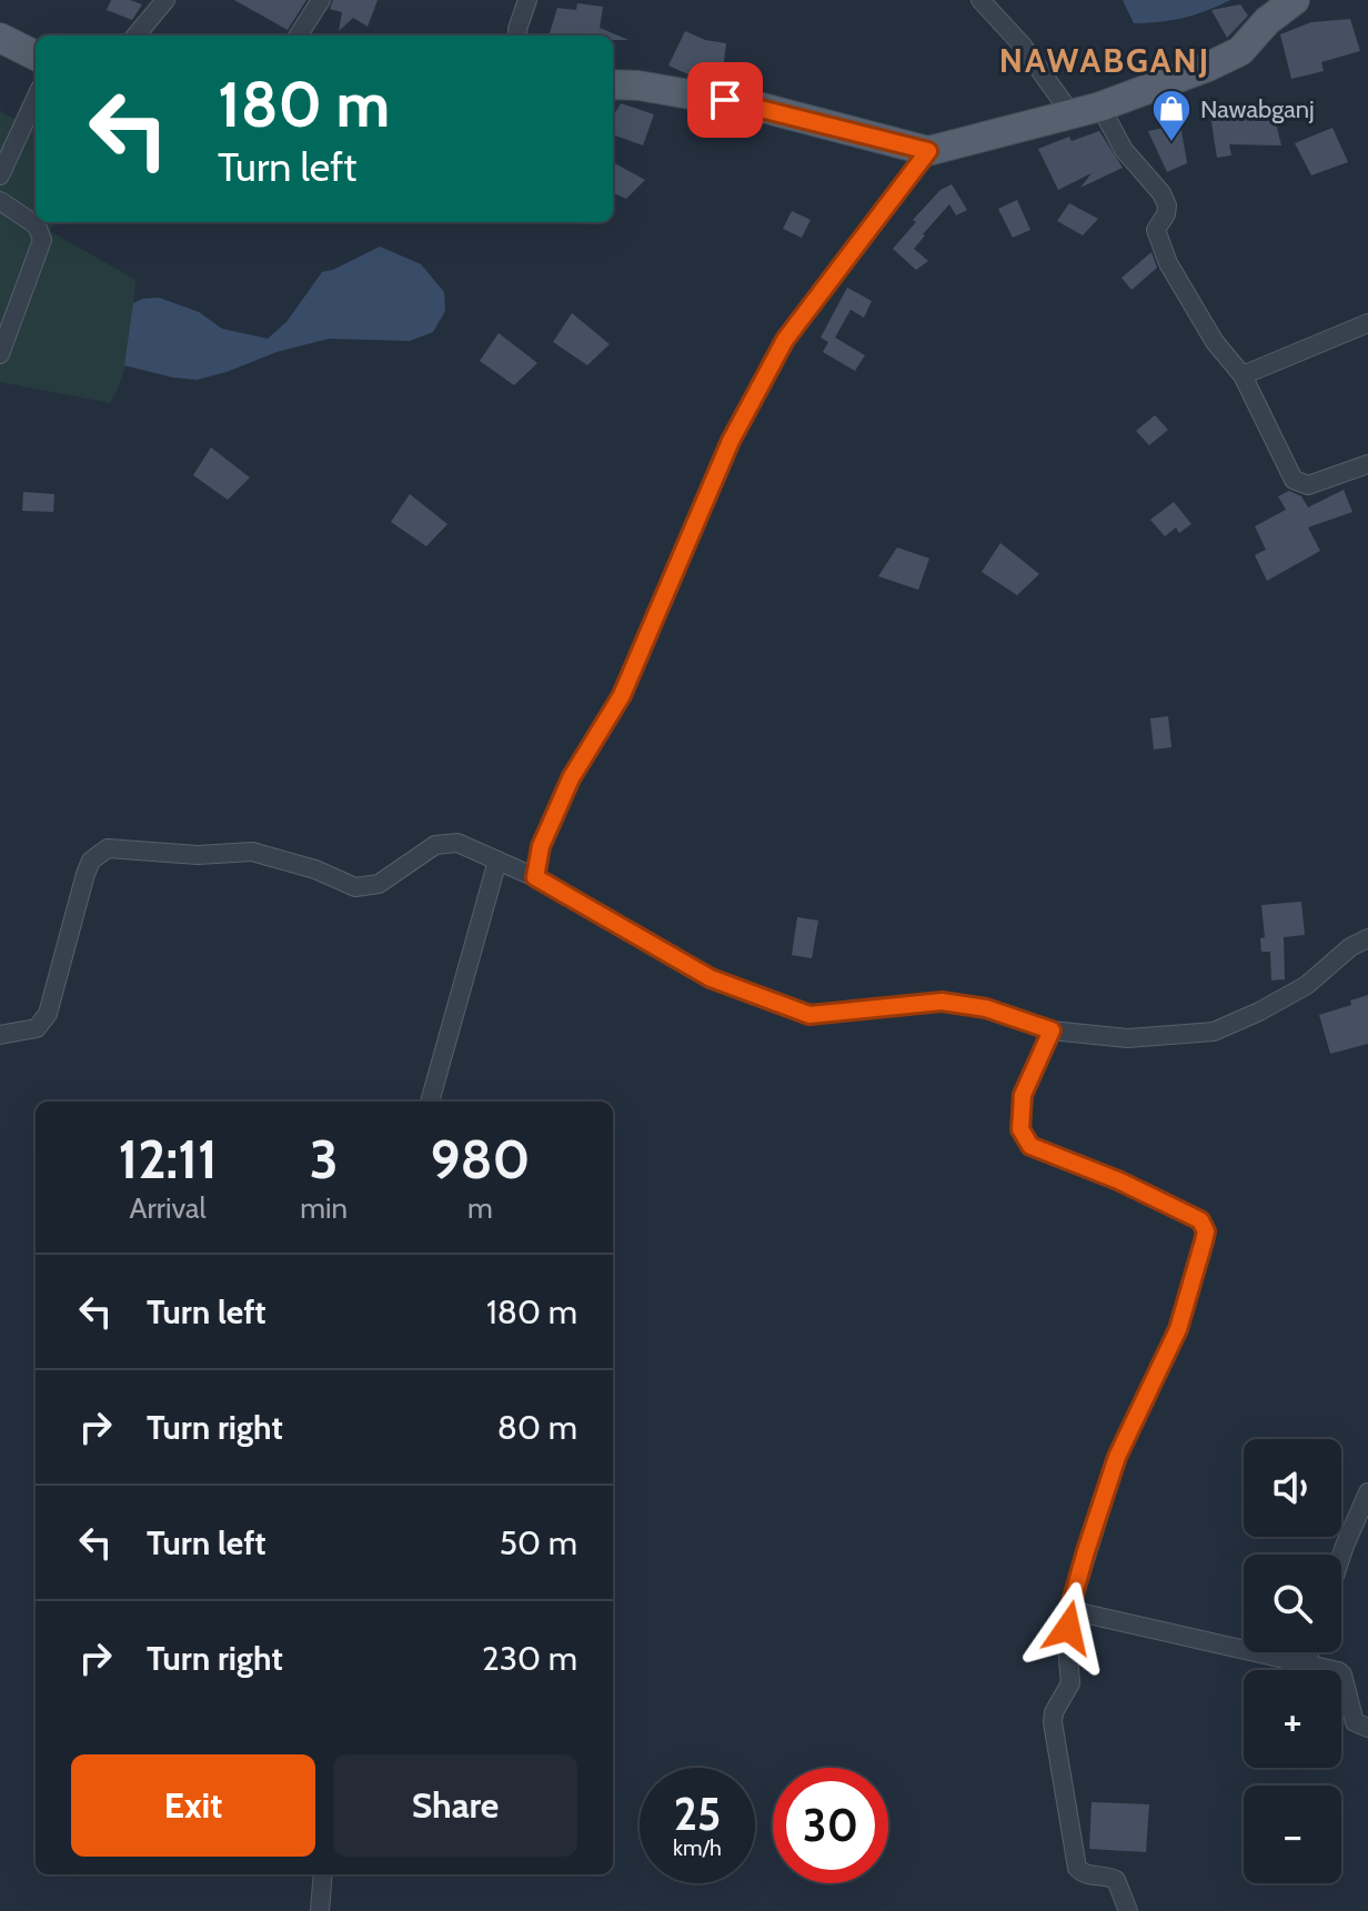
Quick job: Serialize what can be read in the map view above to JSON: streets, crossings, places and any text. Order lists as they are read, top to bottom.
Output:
{
  "districts": ["NAWABGANJ"],
  "places": {
    "shop": ["Nawabganj"]
  },
  "page": {
    "turn": ["180 m", "Turn left"],
    "eta": [
      "12:11",
      "Arrival",
      "3",
      "min",
      "980",
      "m"
    ],
    "list": [
      {
        "name": "Turn left",
        "value": "180 m"
      },
      {
        "name": "Turn right",
        "value": "80 m"
      },
      {
        "name": "Turn left",
        "value": "50 m"
      },
      {
        "name": "Turn right",
        "value": "230 m"
      }
    ],
    "map_buttons": ["+", "−"],
    "buttons": ["Exit", "Share"],
    "speed": "25 km/h",
    "limit": "30"
  }
}
